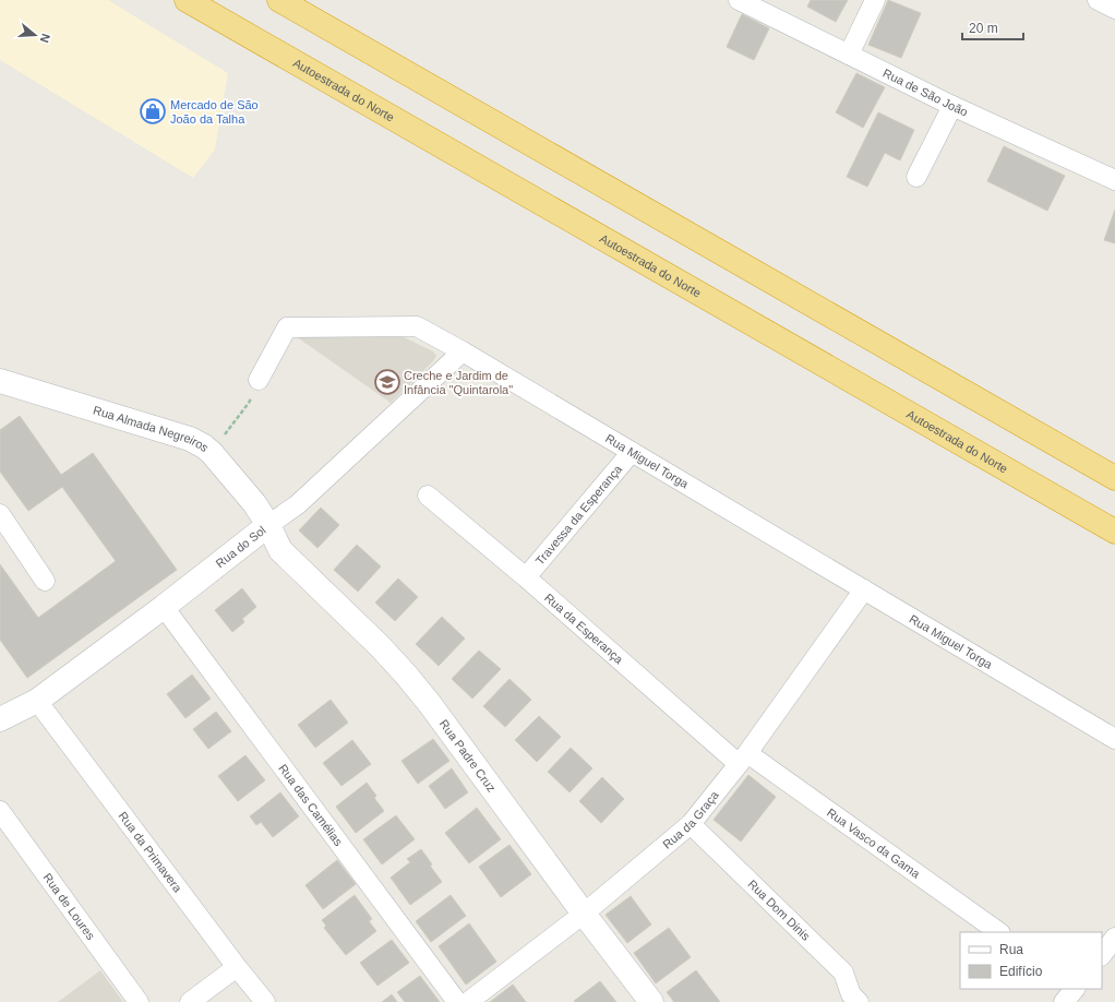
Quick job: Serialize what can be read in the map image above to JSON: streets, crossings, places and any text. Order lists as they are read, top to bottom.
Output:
{
  "streets": {
    "highway": ["Autoestrada do Norte"],
    "street": [
      "Rua de São João",
      "Rua Almada Negreiros",
      "Rua Miguel Torga",
      "Travessa da Esperança",
      "Rua do Sol",
      "Rua da Esperança",
      "Rua Padre Cruz",
      "Rua das Camélias",
      "Rua da Graça",
      "Rua Vasco da Gama",
      "Rua da Primavera",
      "Rua de Loures",
      "Rua Dom Dinis"
    ]
  },
  "crossings": [
    ["Rua Almada Negreiros", "Rua do Sol"],
    ["Rua Almada Negreiros", "Rua Padre Cruz"],
    ["Rua Miguel Torga", "Travessa da Esperança"],
    ["Rua Miguel Torga", "Rua do Sol"],
    ["Rua Miguel Torga", "Rua da Graça"],
    ["Travessa da Esperança", "Rua da Esperança"],
    ["Rua do Sol", "Rua Padre Cruz"],
    ["Rua do Sol", "Rua das Camélias"],
    ["Rua do Sol", "Rua da Primavera"],
    ["Rua da Esperança", "Rua da Graça"],
    ["Rua da Esperança", "Rua Vasco da Gama"],
    ["Rua Padre Cruz", "Rua da Graça"],
    ["Rua da Graça", "Rua Vasco da Gama"],
    ["Rua da Graça", "Rua Dom Dinis"]
  ],
  "places": {
    "shop": ["Mercado de São João da Talha"],
    "school or university": ["Creche e Jardim de Infância \"Quintarola\""]
  },
  "legend": ["Rua", "Edifício"],
  "scale_bar": "20 m",
  "north": "right"
}
